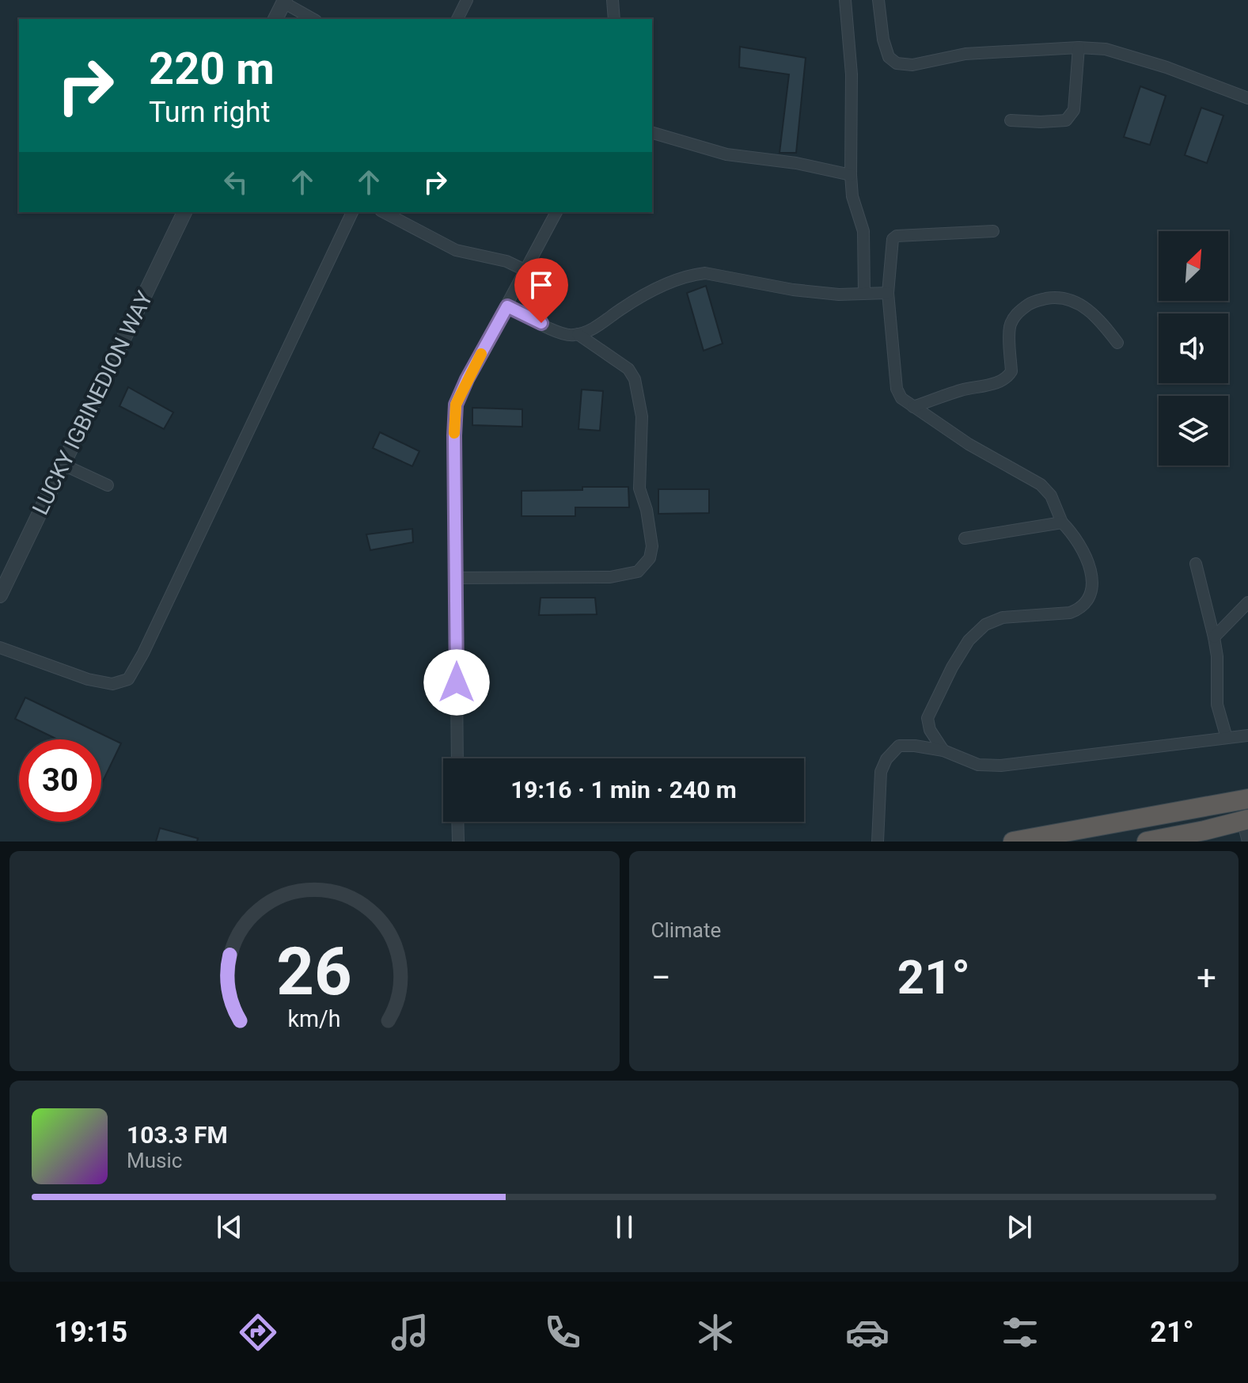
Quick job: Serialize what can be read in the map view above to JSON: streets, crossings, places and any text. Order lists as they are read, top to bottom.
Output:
{
  "streets": {
    "street": ["LUCKY IGBINEDION WAY"]
  },
  "north": "top right",
  "page": {
    "turn": ["220 m", "Turn right"],
    "limit": "30",
    "trip": "19:16 · 1 min · 240 m",
    "tile": "Climate",
    "heat": ["−", "21°", "+"],
    "song": ["103.3 FM", "Music"],
    "tabs": ["19:15", "21°"],
    "gauge": ["26", "km/h"]
  }
}
